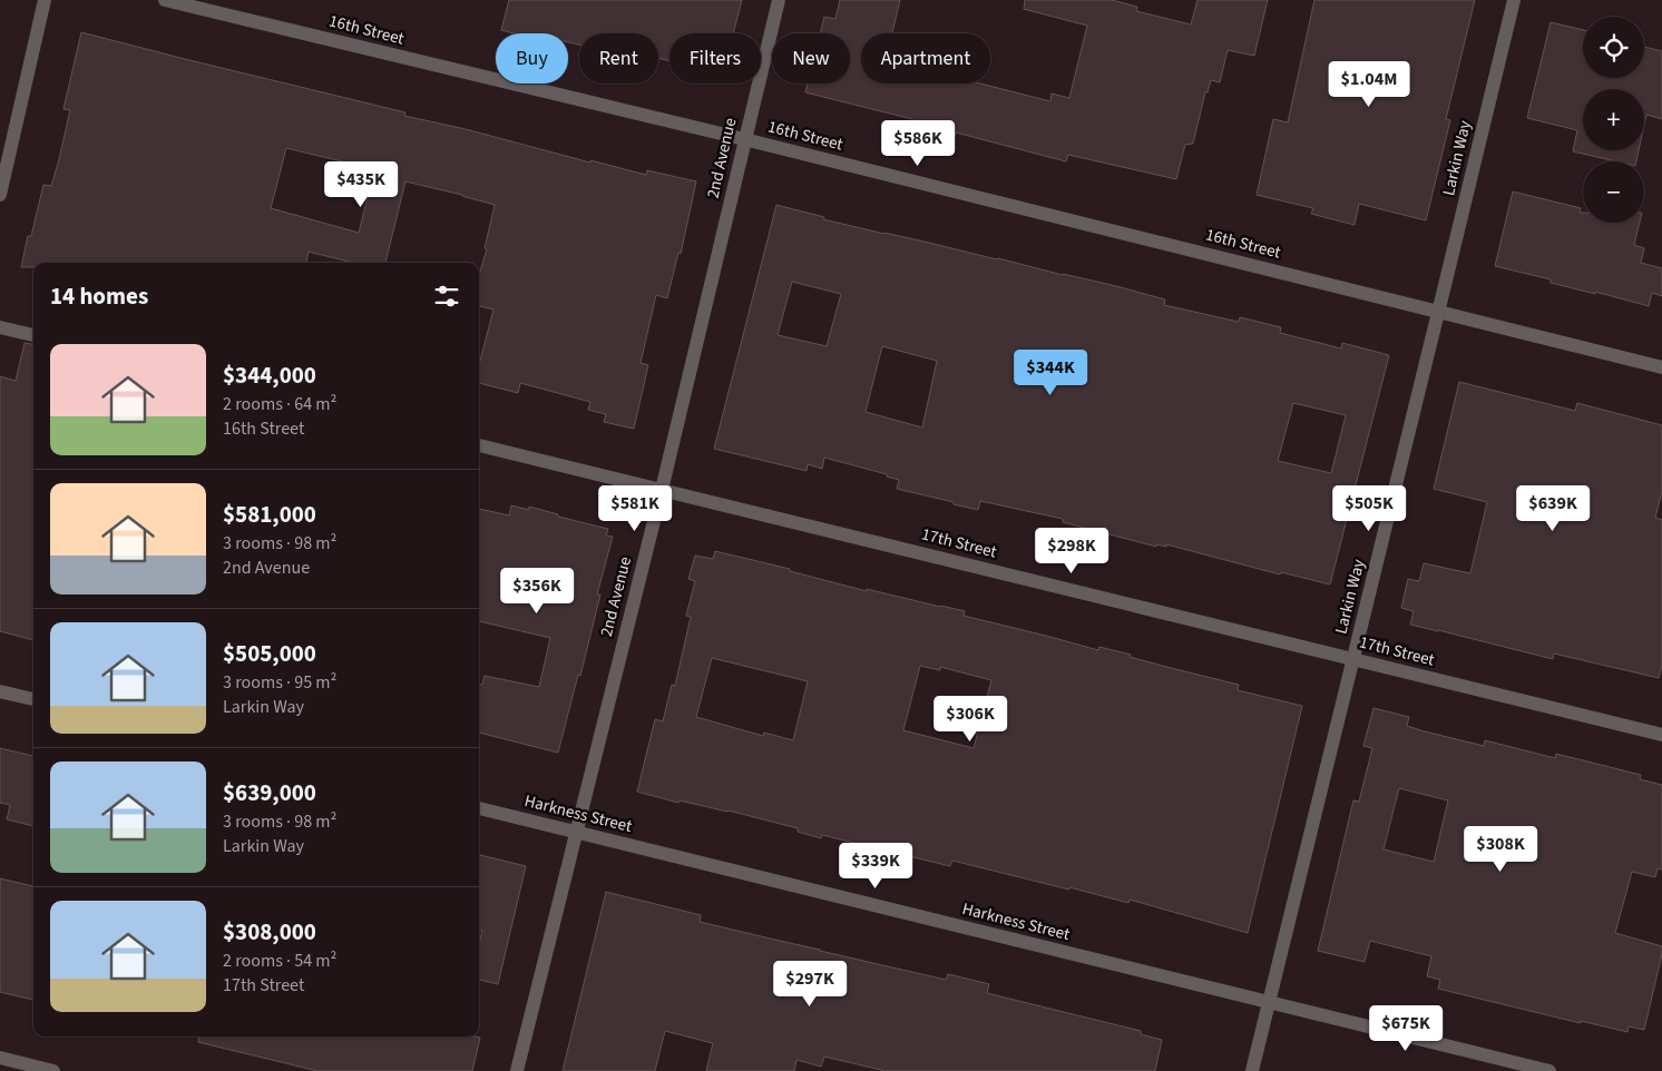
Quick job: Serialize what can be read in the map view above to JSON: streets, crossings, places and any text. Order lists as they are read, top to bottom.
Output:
{
  "streets": {
    "street": [
      "16th Street",
      "2nd Avenue",
      "Larkin Way",
      "17th Street",
      "Harkness Street"
    ]
  },
  "crossings": [
    ["16th Street", "2nd Avenue"],
    ["16th Street", "Larkin Way"],
    ["2nd Avenue", "17th Street"],
    ["2nd Avenue", "Harkness Street"],
    ["Larkin Way", "17th Street"],
    ["Larkin Way", "Harkness Street"]
  ],
  "page": {
    "map_buttons": ["+", "−"],
    "chip": [
      "Buy",
      "Rent",
      "Filters",
      "New",
      "Apartment"
    ],
    "price": [
      "$1.04M",
      "$586K",
      "$435K",
      "$344K",
      "$581K",
      "$505K",
      "$639K",
      "$298K",
      "$356K",
      "$306K",
      "$308K",
      "$339K",
      "$297K",
      "$675K"
    ],
    "heading": "14 homes",
    "list": [
      {
        "name": "$344,000",
        "note": "2 rooms · 64 m² · 16th Street"
      },
      {
        "name": "$581,000",
        "note": "3 rooms · 98 m² · 2nd Avenue"
      },
      {
        "name": "$505,000",
        "note": "3 rooms · 95 m² · Larkin Way"
      },
      {
        "name": "$639,000",
        "note": "3 rooms · 98 m² · Larkin Way"
      },
      {
        "name": "$308,000",
        "note": "2 rooms · 54 m² · 17th Street"
      }
    ]
  }
}
